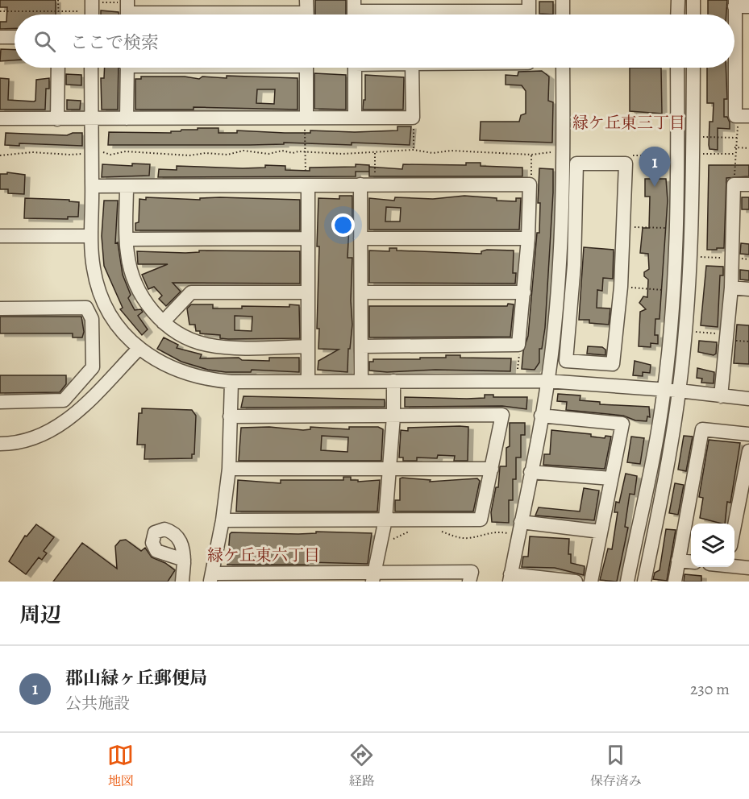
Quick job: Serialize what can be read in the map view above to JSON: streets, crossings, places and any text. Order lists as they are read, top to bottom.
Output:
{
  "districts": ["緑ケ丘東三丁目", "緑ケ丘東六丁目"],
  "page": {
    "search": "ここで検索",
    "pins": "1",
    "heading": "周辺",
    "list": [
      {
        "mark": "1",
        "name": "郡山緑ヶ丘郵便局",
        "note": "公共施設",
        "value": "230 m"
      }
    ],
    "nav": ["地図", "経路", "保存済み"]
  }
}
